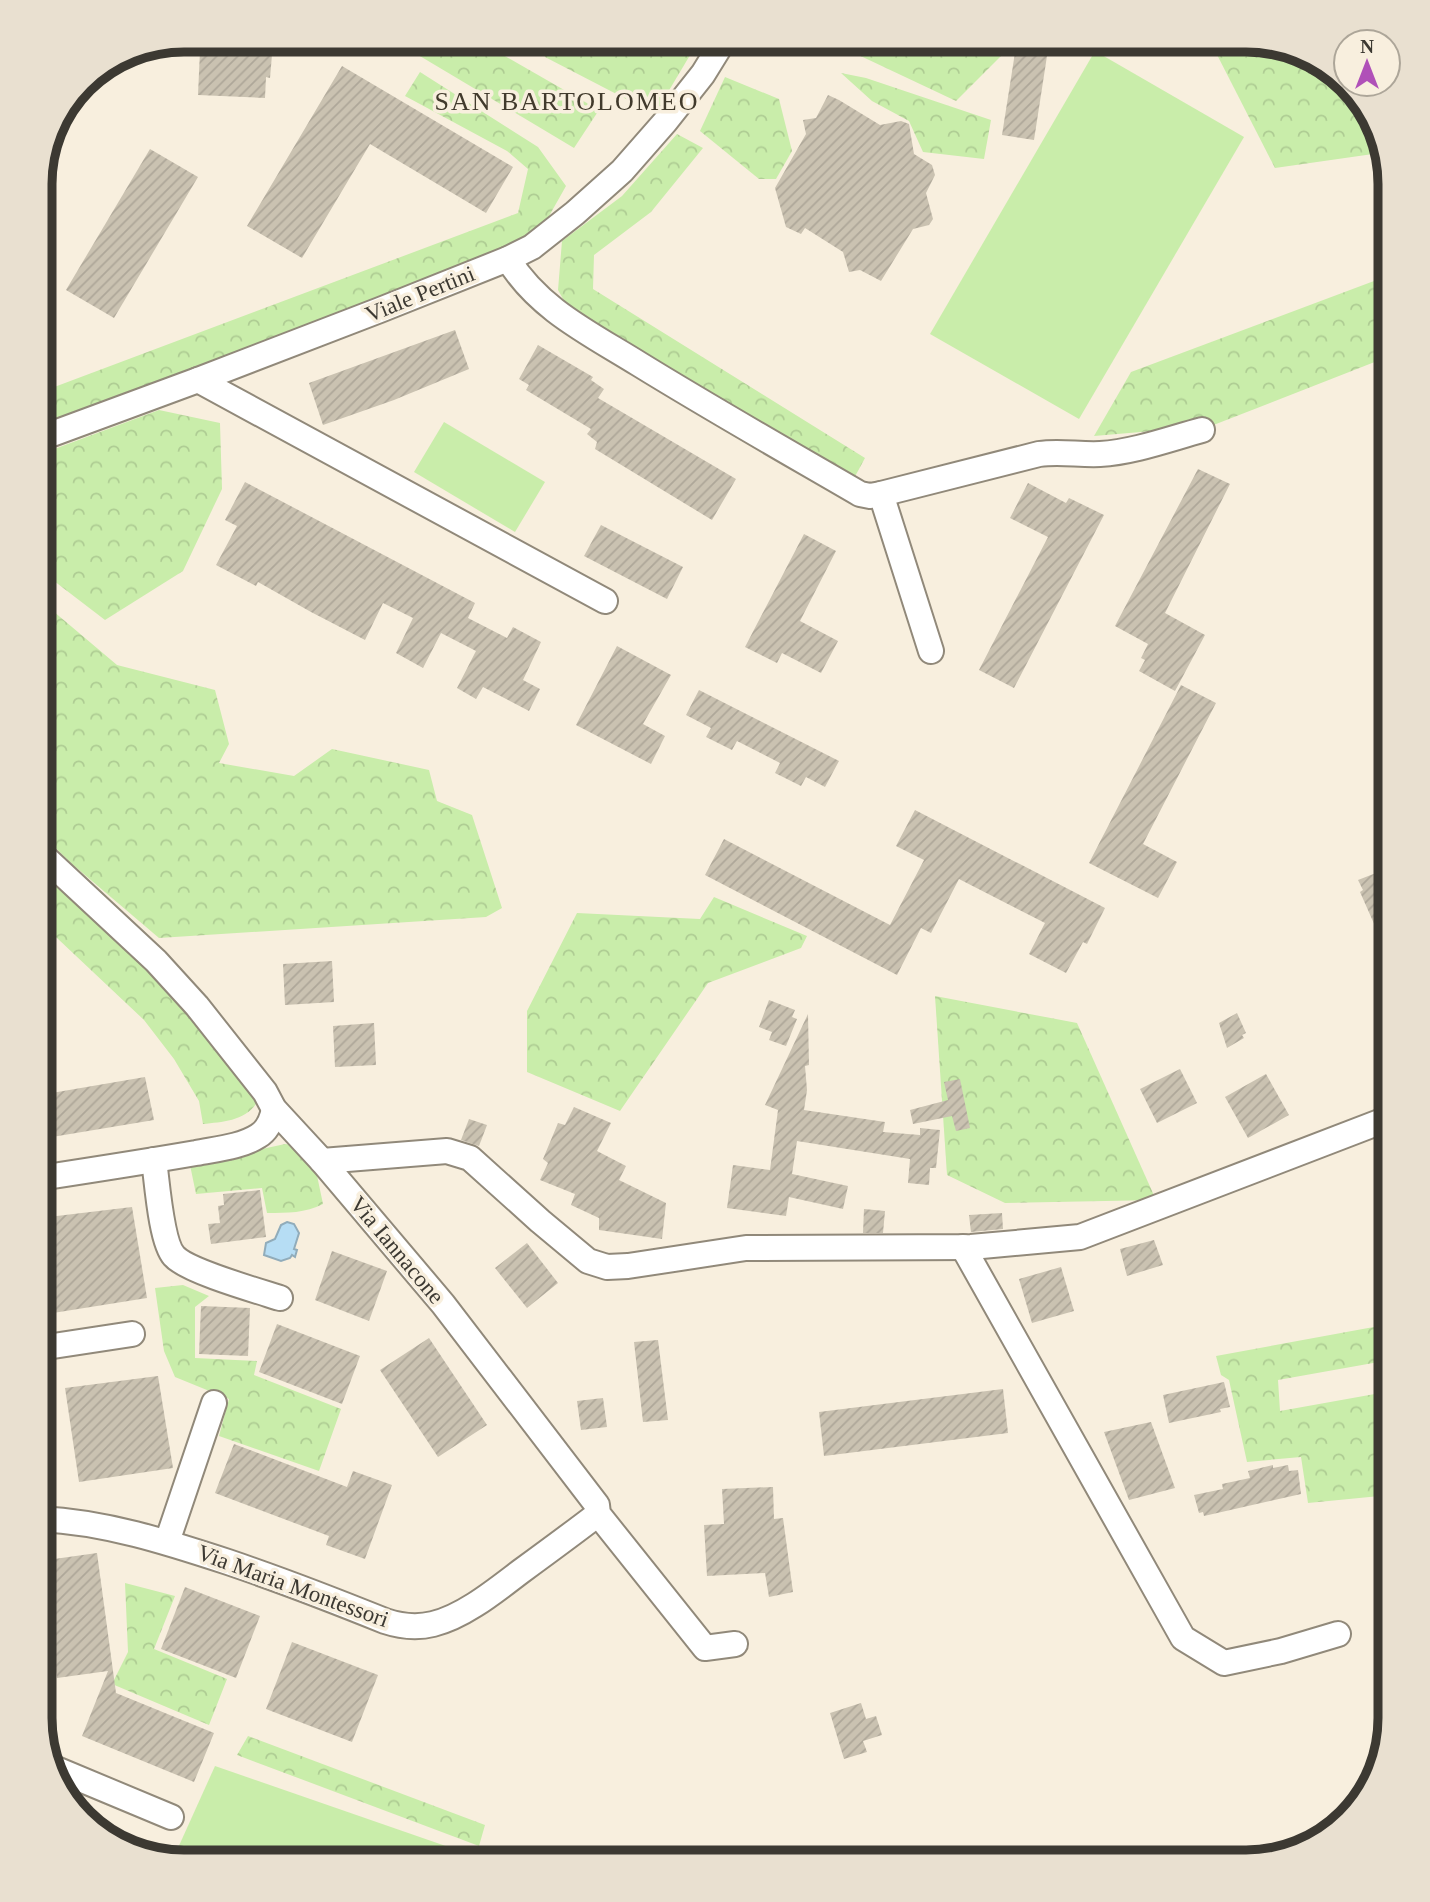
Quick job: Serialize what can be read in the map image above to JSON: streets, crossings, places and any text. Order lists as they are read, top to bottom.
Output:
{
  "streets": {
    "street": ["Viale Pertini", "Via Iannacone", "Via Maria Montessori"]
  },
  "crossings": [
    ["Via Iannacone", "Via Maria Montessori"]
  ],
  "districts": ["SAN BARTOLOMEO"],
  "north": "top"
}
